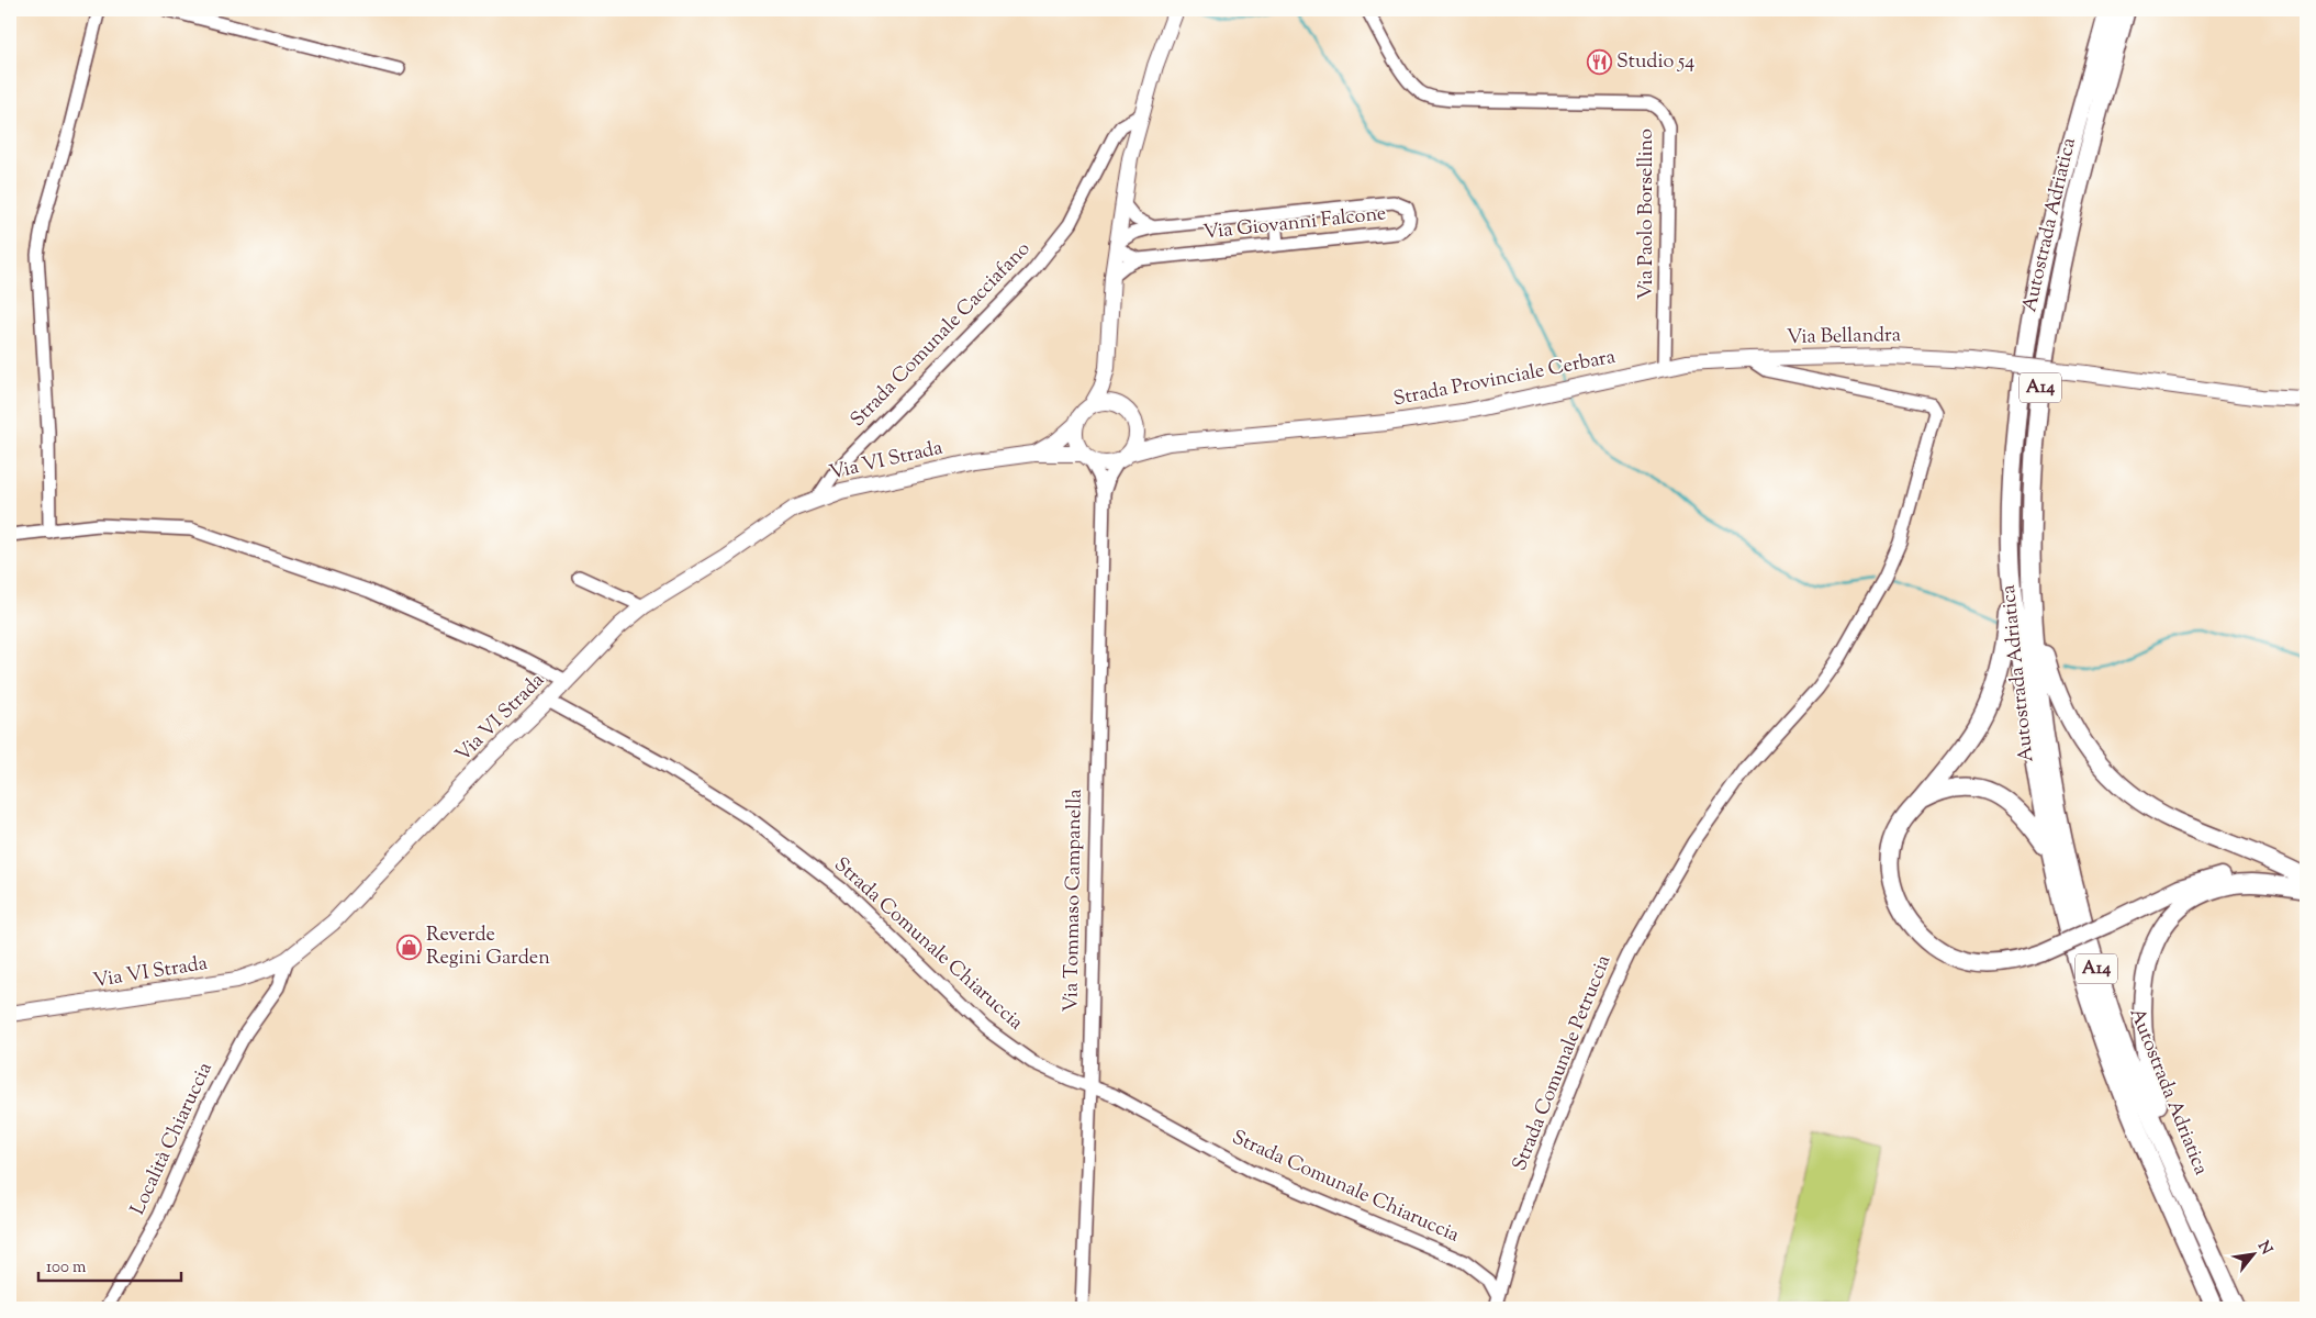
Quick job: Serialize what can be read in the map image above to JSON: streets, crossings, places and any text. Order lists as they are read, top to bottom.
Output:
{
  "streets": {
    "highway": ["Autostrada Adriatica", "A14"],
    "main road": ["Via Bellandra", "Strada Provinciale Cerbara", "Via VI Strada"],
    "street": [
      "Via Paolo Borsellino",
      "Via Giovanni Falcone",
      "Strada Comunale Cacciafano",
      "Via Tommaso Campanella",
      "Strada Comunale Chiaruccia",
      "Strada Comunale Petruccia",
      "Località Chiaruccia"
    ]
  },
  "crossings": [
    ["Via Paolo Borsellino", "Strada Provinciale Cerbara"],
    ["Autostrada Adriatica", "A14"],
    ["Strada Comunale Cacciafano", "Via VI Strada"],
    ["Via Bellandra", "Strada Provinciale Cerbara"],
    ["Via Bellandra", "Strada Comunale Petruccia"],
    ["Strada Provinciale Cerbara", "Via VI Strada"],
    ["Strada Provinciale Cerbara", "Via Tommaso Campanella"],
    ["Via VI Strada", "Via Tommaso Campanella"],
    ["Via VI Strada", "Strada Comunale Chiaruccia"],
    ["Via VI Strada", "Località Chiaruccia"],
    ["Via Tommaso Campanella", "Strada Comunale Chiaruccia"],
    ["Strada Comunale Chiaruccia", "Strada Comunale Petruccia"]
  ],
  "places": {
    "restaurant": ["Studio 54"],
    "shop": ["Reverde Regini Garden"]
  },
  "scale_bar": "100 m",
  "north": "top right"
}
